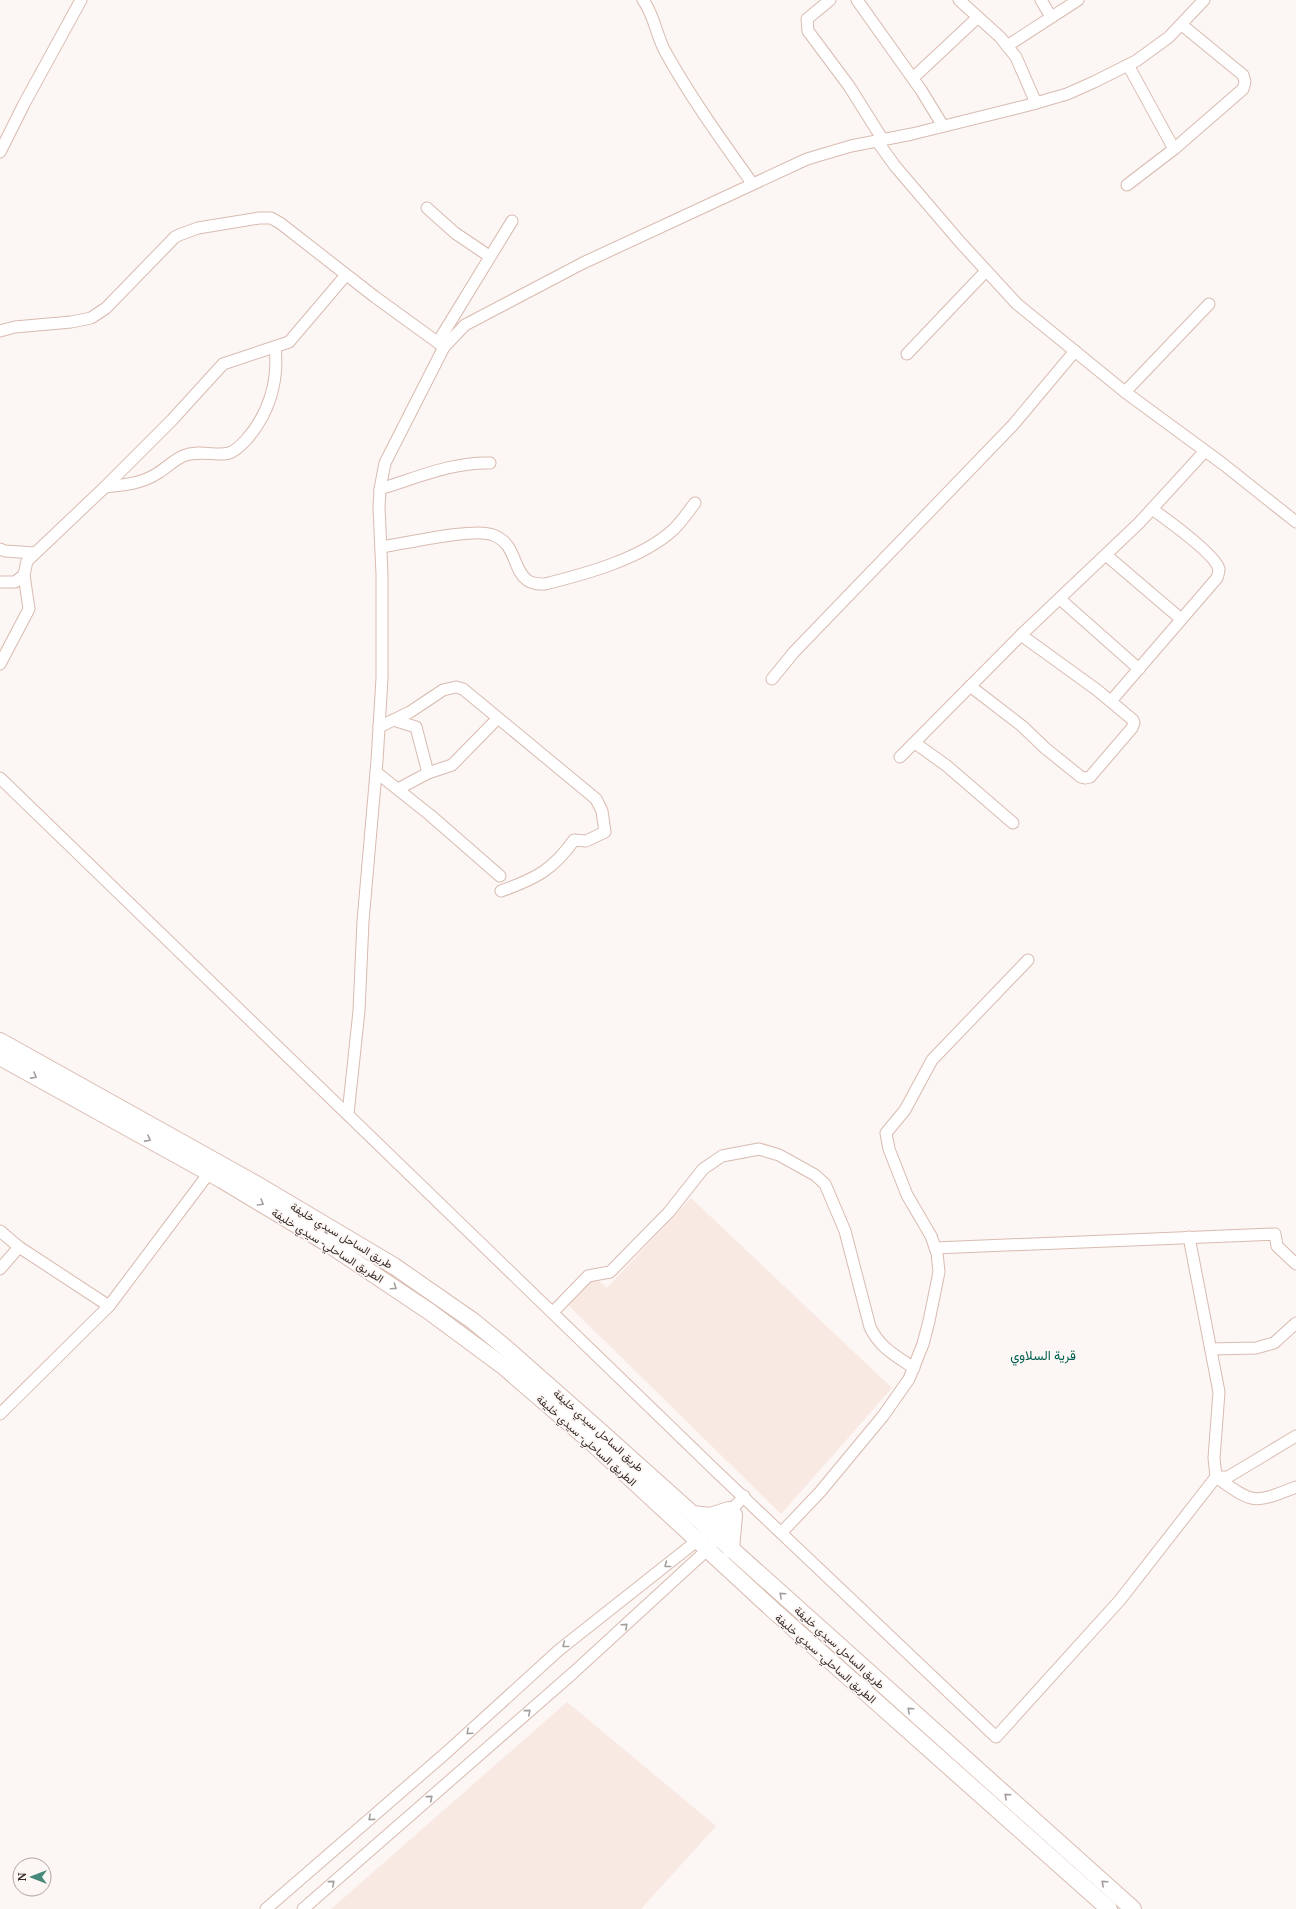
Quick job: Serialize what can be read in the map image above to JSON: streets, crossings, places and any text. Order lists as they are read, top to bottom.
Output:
{
  "streets": {
    "highway": ["طريق الساحل سيدي خليفة", "الطريق الساحلي- سيدي خليفة"]
  },
  "crossings": [
    ["طريق الساحل سيدي خليفة", "الطريق الساحلي- سيدي خليفة"]
  ],
  "one_way": ["طريق الساحل سيدي خليفة", "الطريق الساحلي- سيدي خليفة"],
  "districts": ["قرية السلاوي"],
  "north": "left"
}
